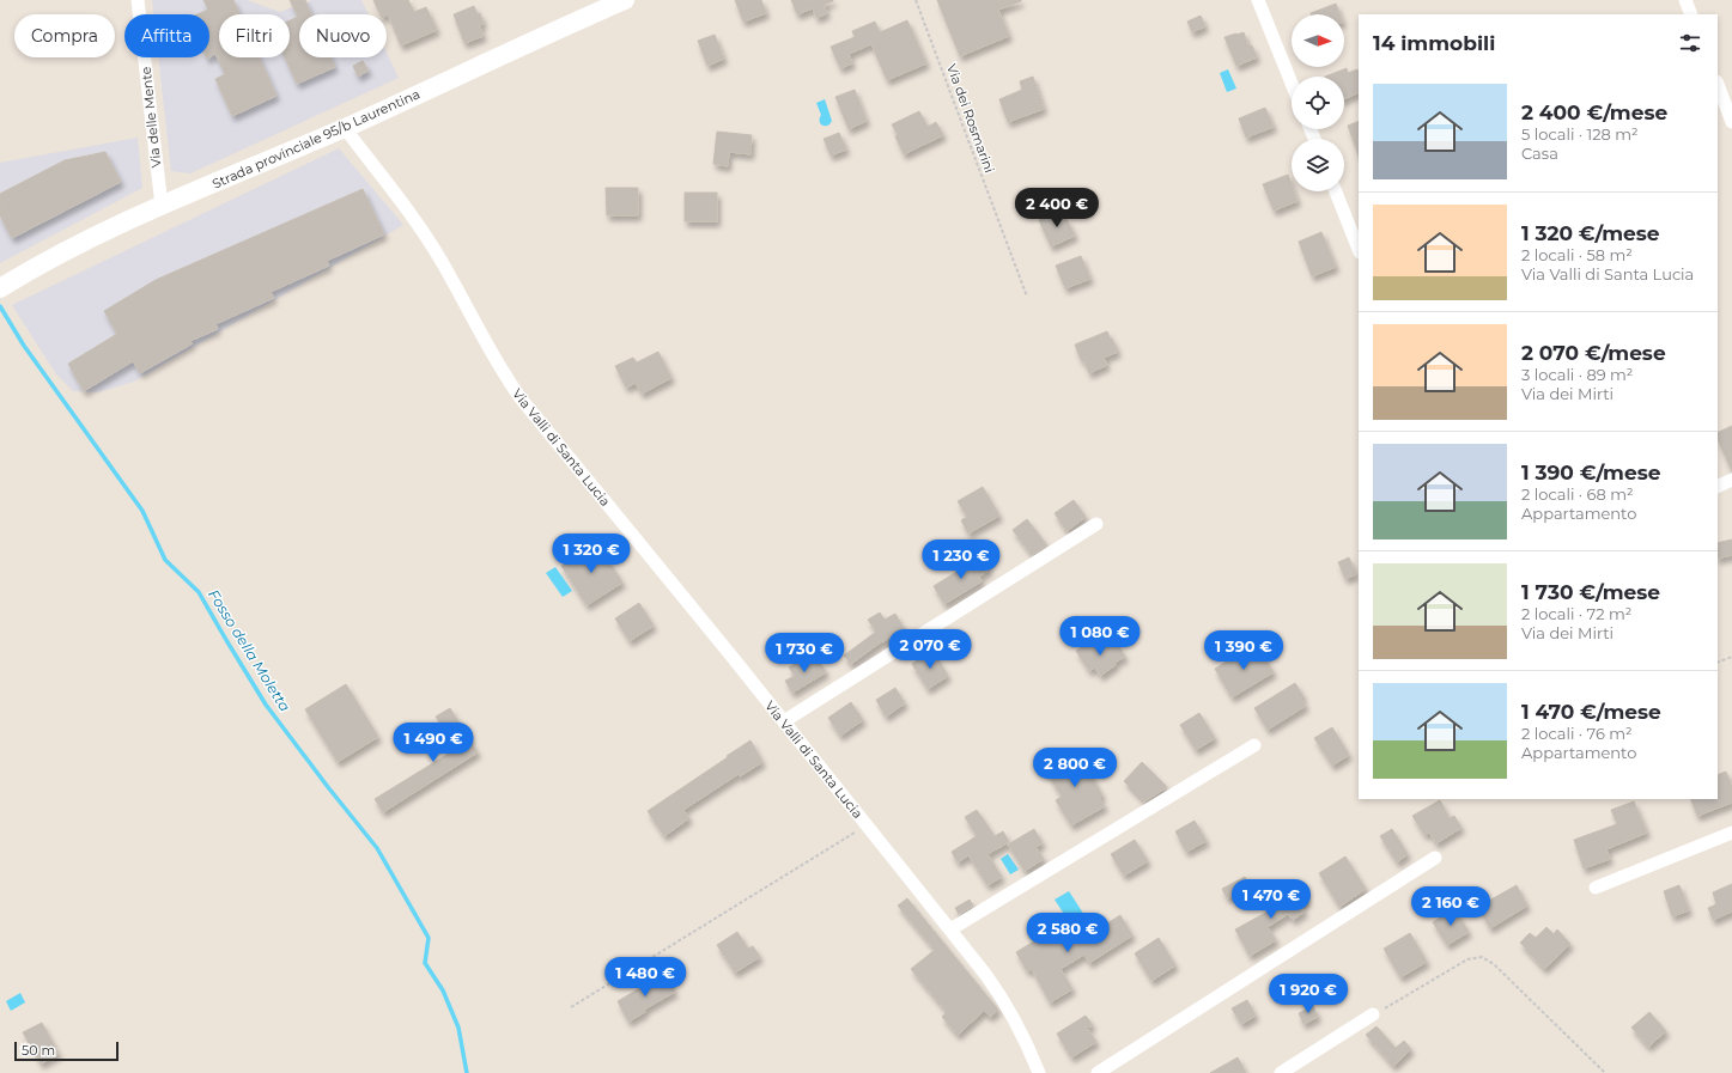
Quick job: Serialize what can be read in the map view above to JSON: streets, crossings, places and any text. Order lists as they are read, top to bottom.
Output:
{
  "streets": {
    "main road": ["Strada provinciale 95/b Laurentina"],
    "street": ["Via delle Mente", "Via Valli di Santa Lucia"],
    "path": ["Via dei Rosmarini"]
  },
  "crossings": [
    ["Via delle Mente", "Strada provinciale 95/b Laurentina"],
    ["Strada provinciale 95/b Laurentina", "Via Valli di Santa Lucia"]
  ],
  "water": ["Fosso della Moletta"],
  "scale_bar": "50 m",
  "north": "right",
  "page": {
    "chip": [
      "Compra",
      "Affitta",
      "Filtri",
      "Nuovo"
    ],
    "heading": "14 immobili",
    "list": [
      {
        "name": "2 400 €/mese",
        "note": "5 locali · 128 m² · Casa"
      },
      {
        "name": "1 320 €/mese",
        "note": "2 locali · 58 m² · Via Valli di Santa Lucia"
      },
      {
        "name": "2 070 €/mese",
        "note": "3 locali · 89 m² · Via dei Mirti"
      },
      {
        "name": "1 390 €/mese",
        "note": "2 locali · 68 m² · Appartamento"
      },
      {
        "name": "1 730 €/mese",
        "note": "2 locali · 72 m² · Via dei Mirti"
      },
      {
        "name": "1 470 €/mese",
        "note": "2 locali · 76 m² · Appartamento"
      }
    ],
    "price": [
      "2 400 €",
      "1 320 €",
      "1 230 €",
      "1 080 €",
      "2 070 €",
      "1 390 €",
      "1 730 €",
      "1 490 €",
      "2 800 €",
      "1 470 €",
      "2 160 €",
      "2 580 €",
      "1 480 €",
      "1 920 €"
    ],
    "scale": "50 m"
  }
}
